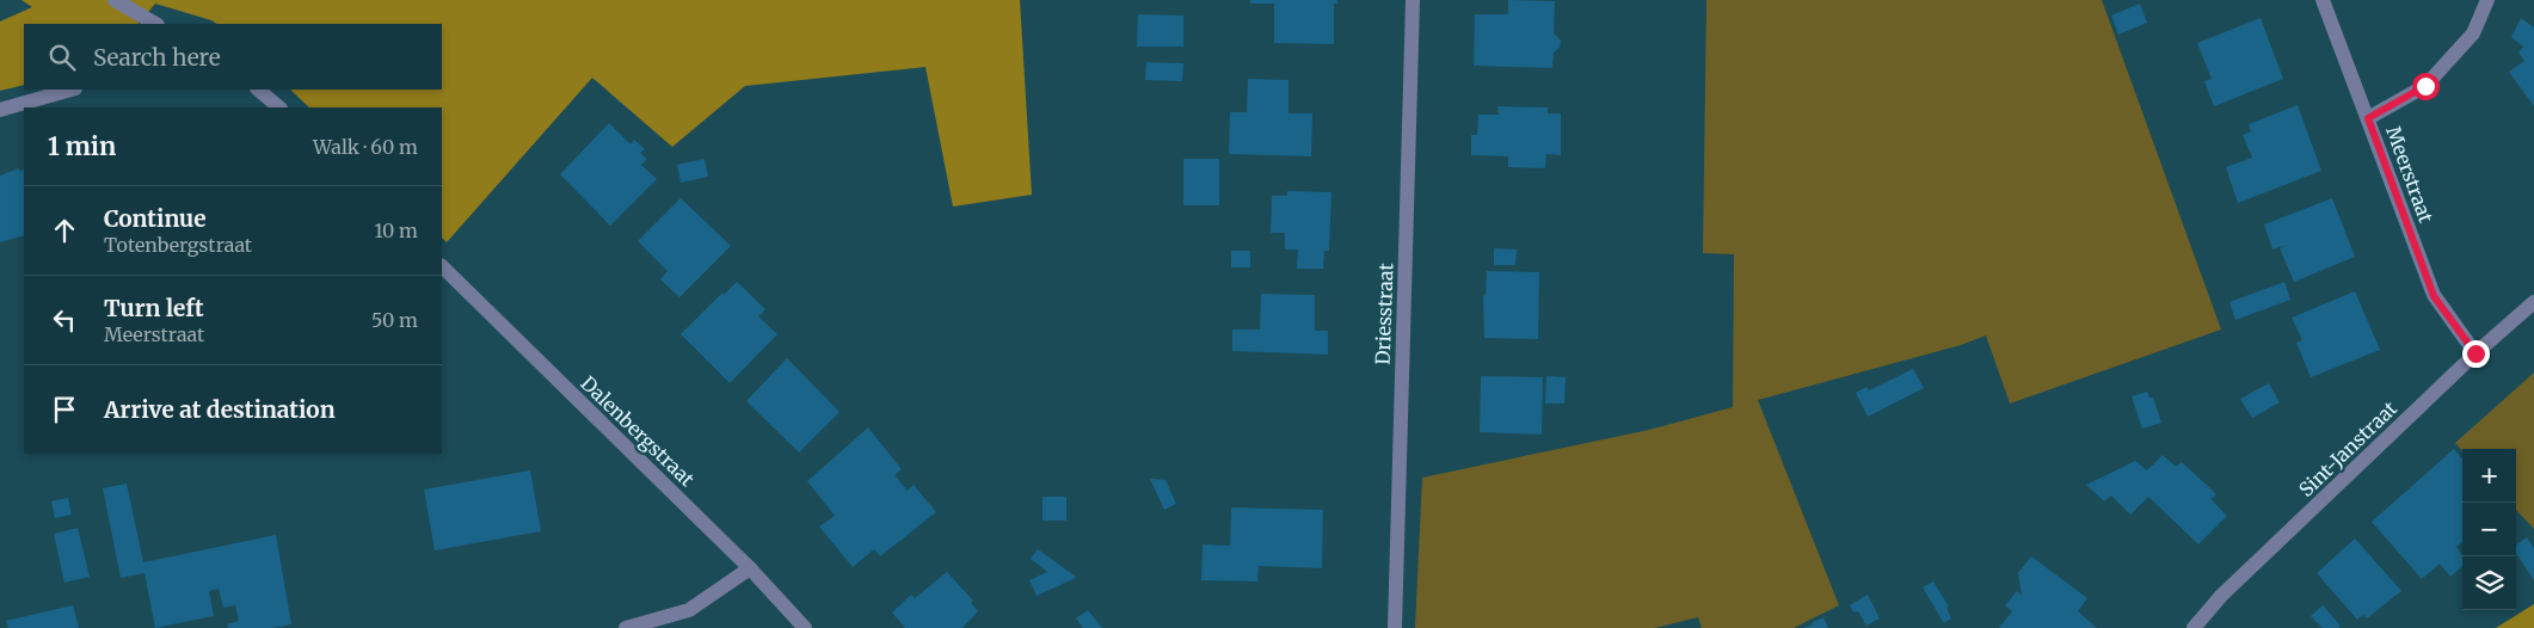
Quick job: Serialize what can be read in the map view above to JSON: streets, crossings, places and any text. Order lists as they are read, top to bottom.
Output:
{
  "streets": {
    "street": [
      "Meerstraat",
      "Driesstraat",
      "Dalenbergstraat",
      "Sint-Janstraat"
    ]
  },
  "crossings": [
    ["Meerstraat", "Sint-Janstraat"]
  ],
  "page": {
    "search": "Search here",
    "heading": ["1 min", "Walk · 60 m"],
    "list": [
      ["Continue", "Totenbergstraat", "10 m"],
      ["Turn left", "Meerstraat", "50 m"],
      "Arrive at destination"
    ],
    "map_buttons": ["+", "−"]
  }
}
